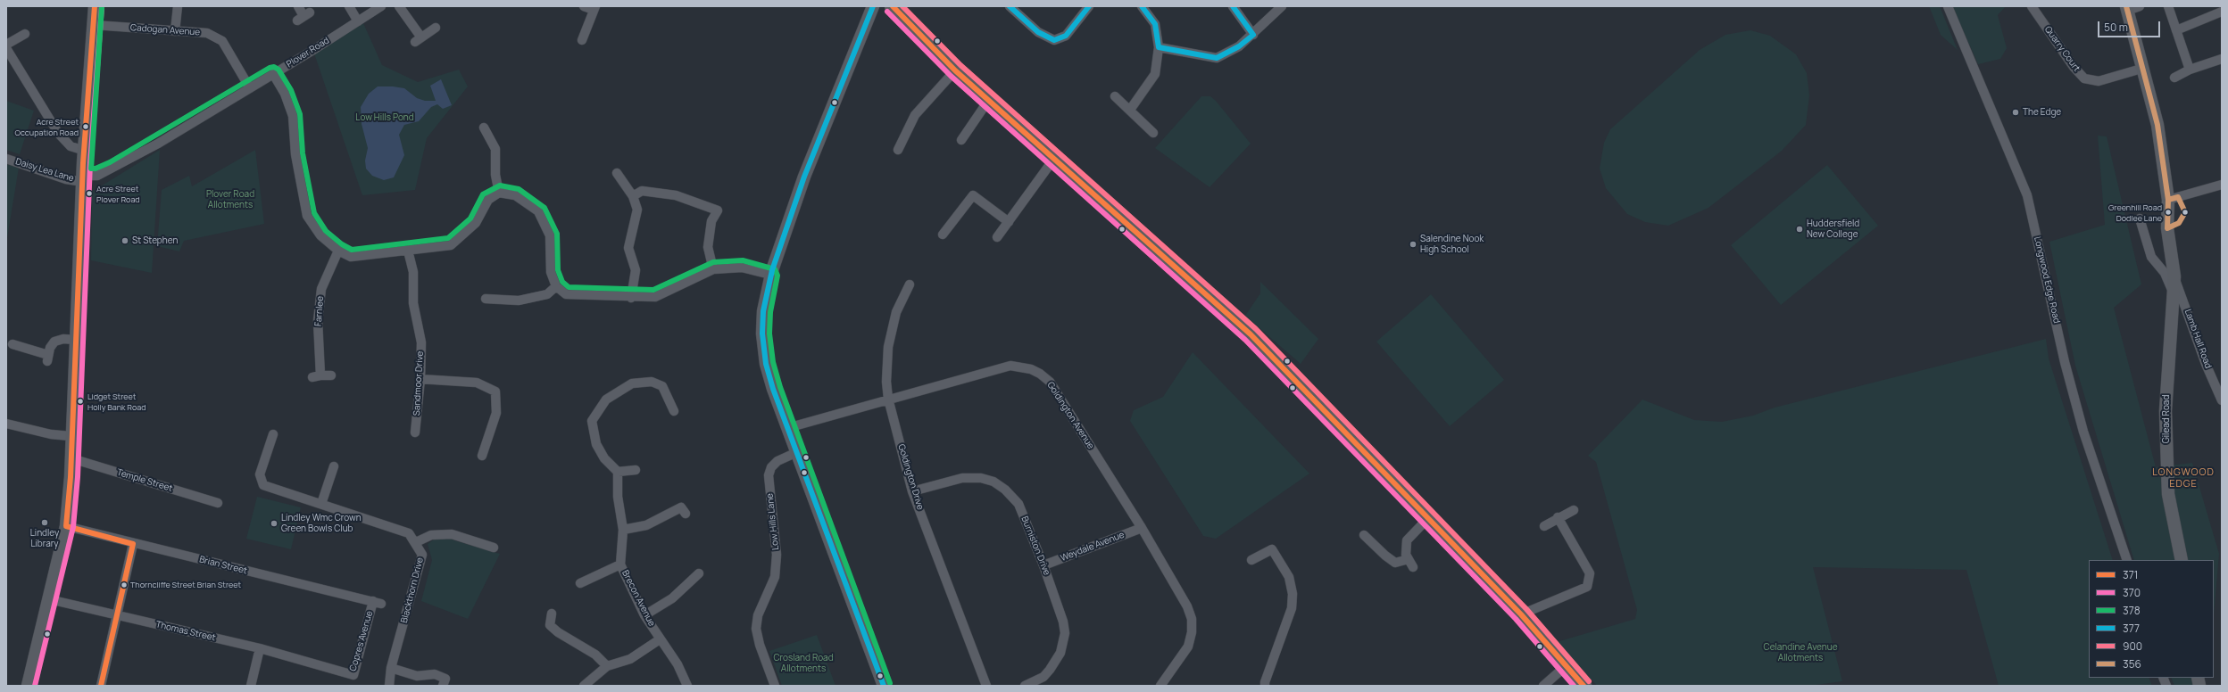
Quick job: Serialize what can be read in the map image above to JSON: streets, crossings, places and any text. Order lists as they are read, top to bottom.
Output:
{
  "streets": {
    "street": [
      "Cadogan Avenue",
      "Quarry Court",
      "Plover Road",
      "Daisy Lea Lane",
      "Longwood Edge Road",
      "Farnlee",
      "Lamb Hall Road",
      "Sandmoor Drive",
      "Goldington Avenue",
      "Gilead Road",
      "Goldington Drive",
      "Temple Street",
      "Low Hills Lane",
      "Burniston Drive",
      "Weydale Avenue",
      "Brian Street",
      "Blackthorn Drive",
      "Brecon Avenue",
      "Thomas Street",
      "Copres Avenue"
    ]
  },
  "crossings": [
    ["Cadogan Avenue", "Plover Road"],
    ["Quarry Court", "Gilead Road"],
    ["Plover Road", "Daisy Lea Lane"],
    ["Lamb Hall Road", "Gilead Road"],
    ["Goldington Avenue", "Goldington Drive"],
    ["Goldington Avenue", "Weydale Avenue"],
    ["Goldington Drive", "Burniston Drive"],
    ["Burniston Drive", "Weydale Avenue"],
    ["Brian Street", "Copres Avenue"],
    ["Thomas Street", "Copres Avenue"]
  ],
  "districts": ["LONGWOOD EDGE"],
  "parks": [
    "Low Hills Pond",
    "Plover Road Allotments",
    "Celandine Avenue Allotments",
    "Crosland Road Allotments"
  ],
  "places": [
    "The Edge",
    "Acre Street Occupation Road",
    "Acre Street Plover Road",
    "Greenhill Road Dodlee Lane",
    "Huddersfield New College",
    "St Stephen",
    "Salendine Nook High School",
    "Lidget Street Holly Bank Road",
    "Lindley Library",
    "Lindley Wmc Crown Green Bowls Club",
    "Thorncliffe Street Brian Street"
  ],
  "lines": [
    "transit line 371",
    "transit line 377",
    "transit line 900",
    "transit line 356",
    "transit line 370",
    "transit line 378"
  ],
  "legend": [
    "371",
    "370",
    "378",
    "377",
    "900",
    "356"
  ],
  "scale_bar": "50 m"
}
